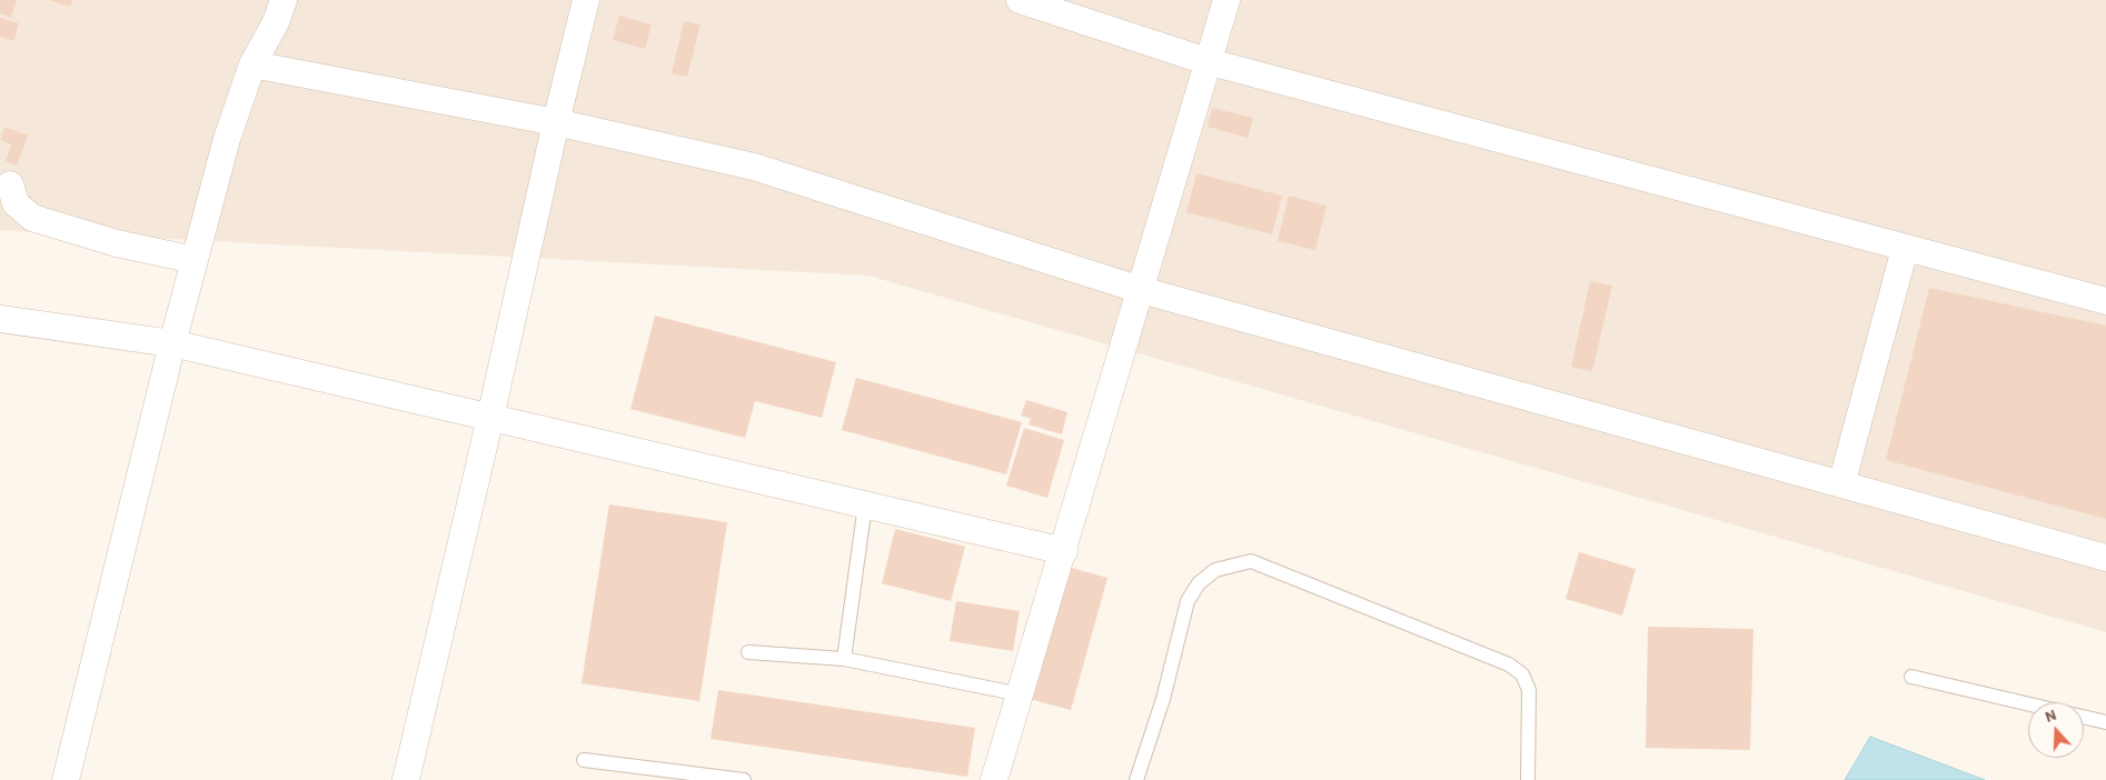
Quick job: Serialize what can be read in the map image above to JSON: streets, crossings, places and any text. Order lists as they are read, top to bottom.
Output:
{
  "north": "top"
}
